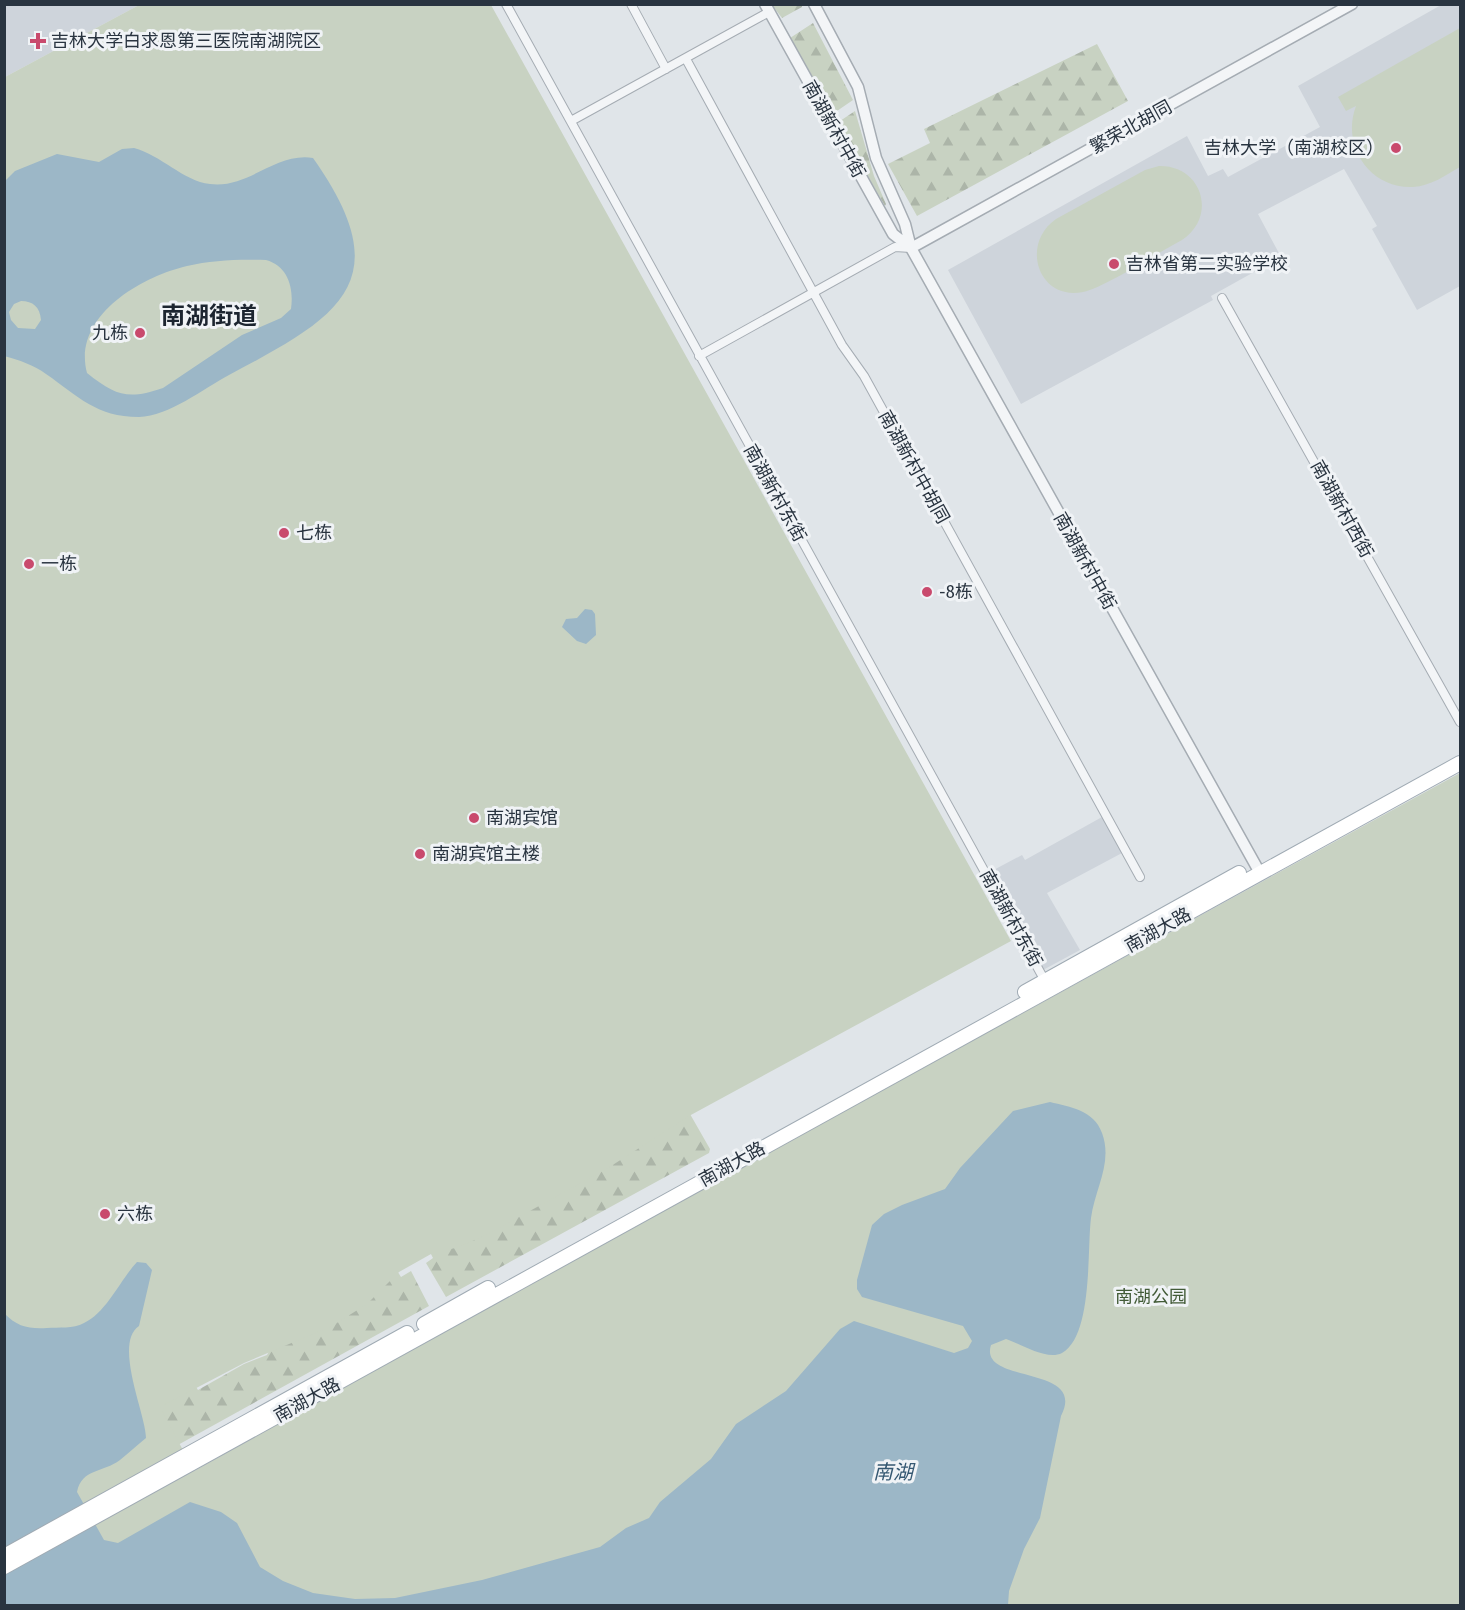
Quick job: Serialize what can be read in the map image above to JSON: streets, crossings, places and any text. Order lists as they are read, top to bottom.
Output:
{
  "streets": {
    "main road": ["南湖大路"],
    "street": [
      "繁荣北胡同",
      "南湖新村中街",
      "南湖新村中胡同",
      "南湖新村东街",
      "南湖新村西街"
    ]
  },
  "crossings": [
    ["繁荣北胡同", "南湖新村中街"],
    ["南湖新村中街", "南湖大路"],
    ["南湖新村东街", "南湖大路"]
  ],
  "districts": ["南湖街道"],
  "water": ["南湖"],
  "parks": ["南湖公园"],
  "places": {
    "health": ["吉林大学白求恩第三医院南湖院区"],
    "other": [
      "吉林大学（南湖校区）",
      "吉林省第二实验学校",
      "九栋",
      "七栋",
      "一栋",
      "-8栋",
      "南湖宾馆",
      "南湖宾馆主楼",
      "六栋"
    ]
  }
}
